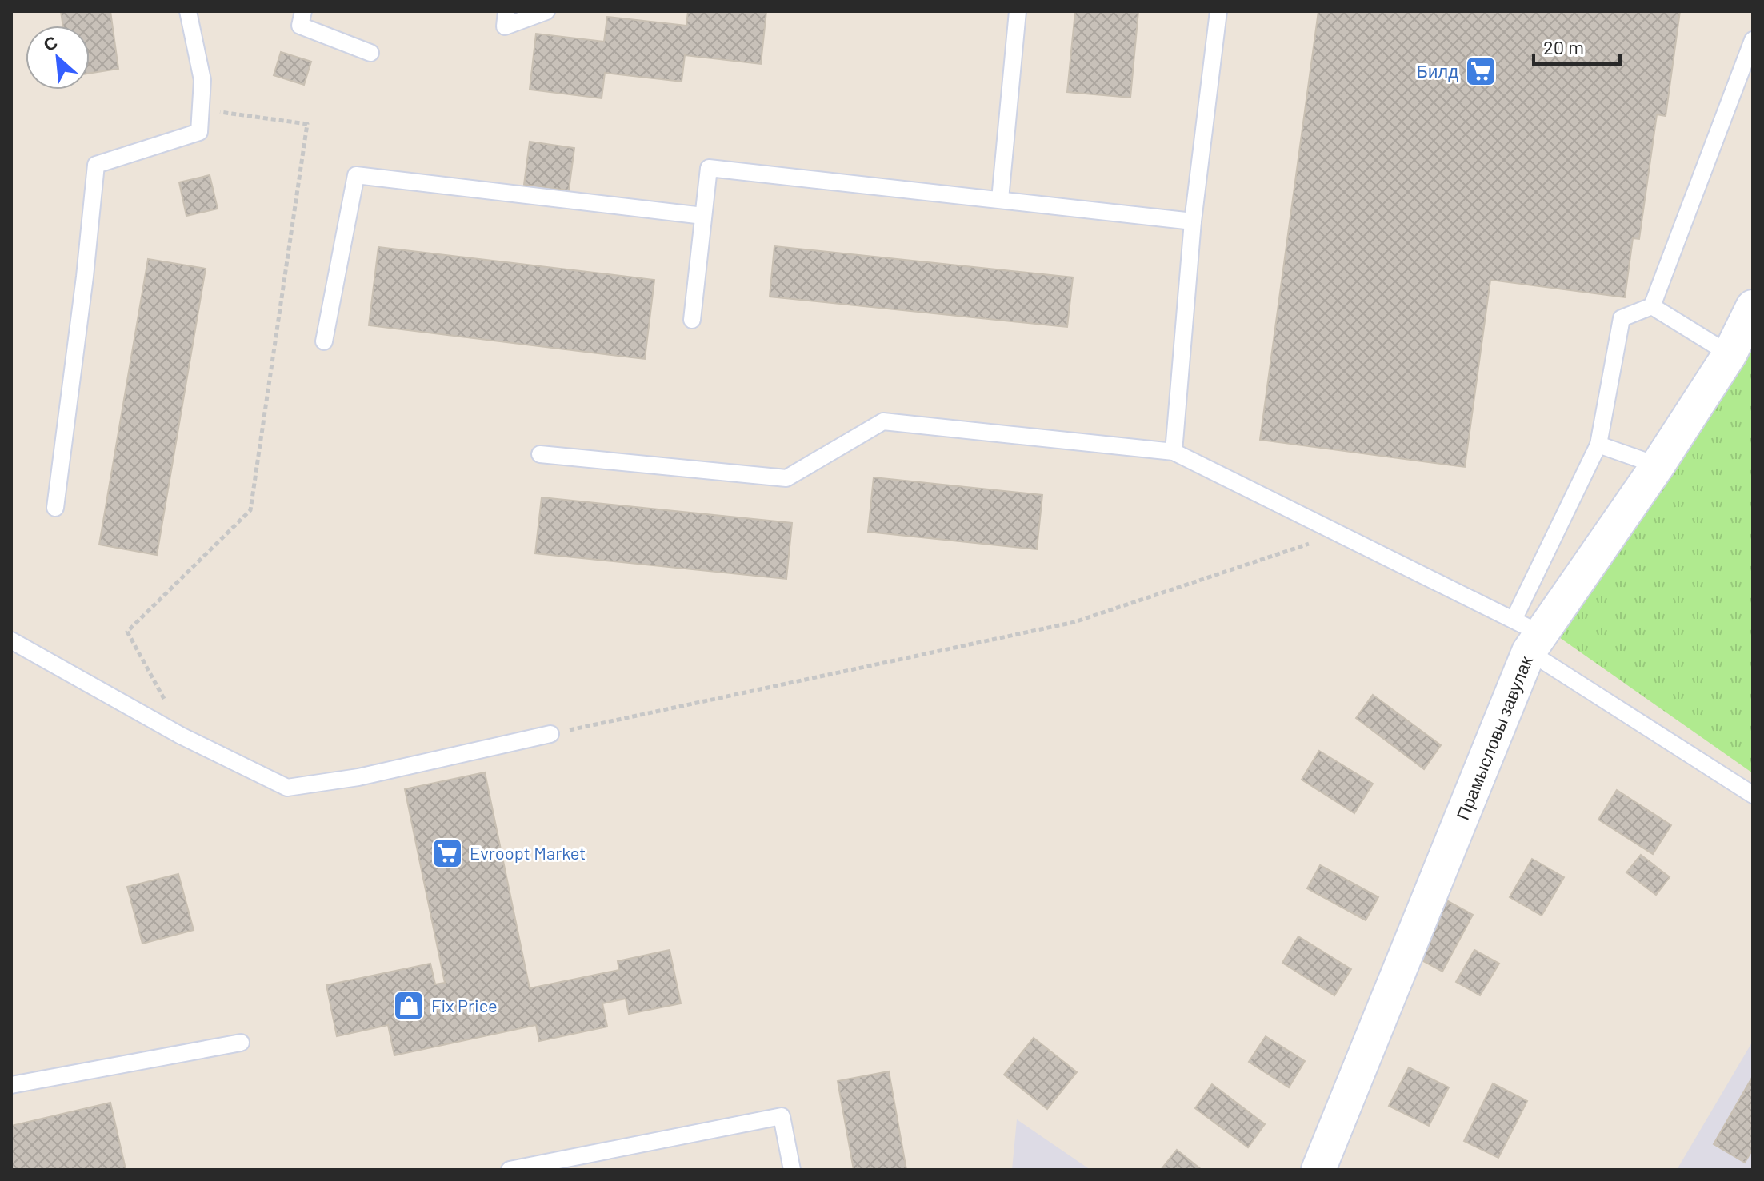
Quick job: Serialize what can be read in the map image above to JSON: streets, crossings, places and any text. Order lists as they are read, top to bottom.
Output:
{
  "streets": {
    "street": ["Прамысловы завулак"]
  },
  "places": {
    "supermarket": ["Билд", "Evroopt Market"],
    "shop": ["Fix Price"]
  },
  "scale_bar": "20 m",
  "north": "top left"
}
